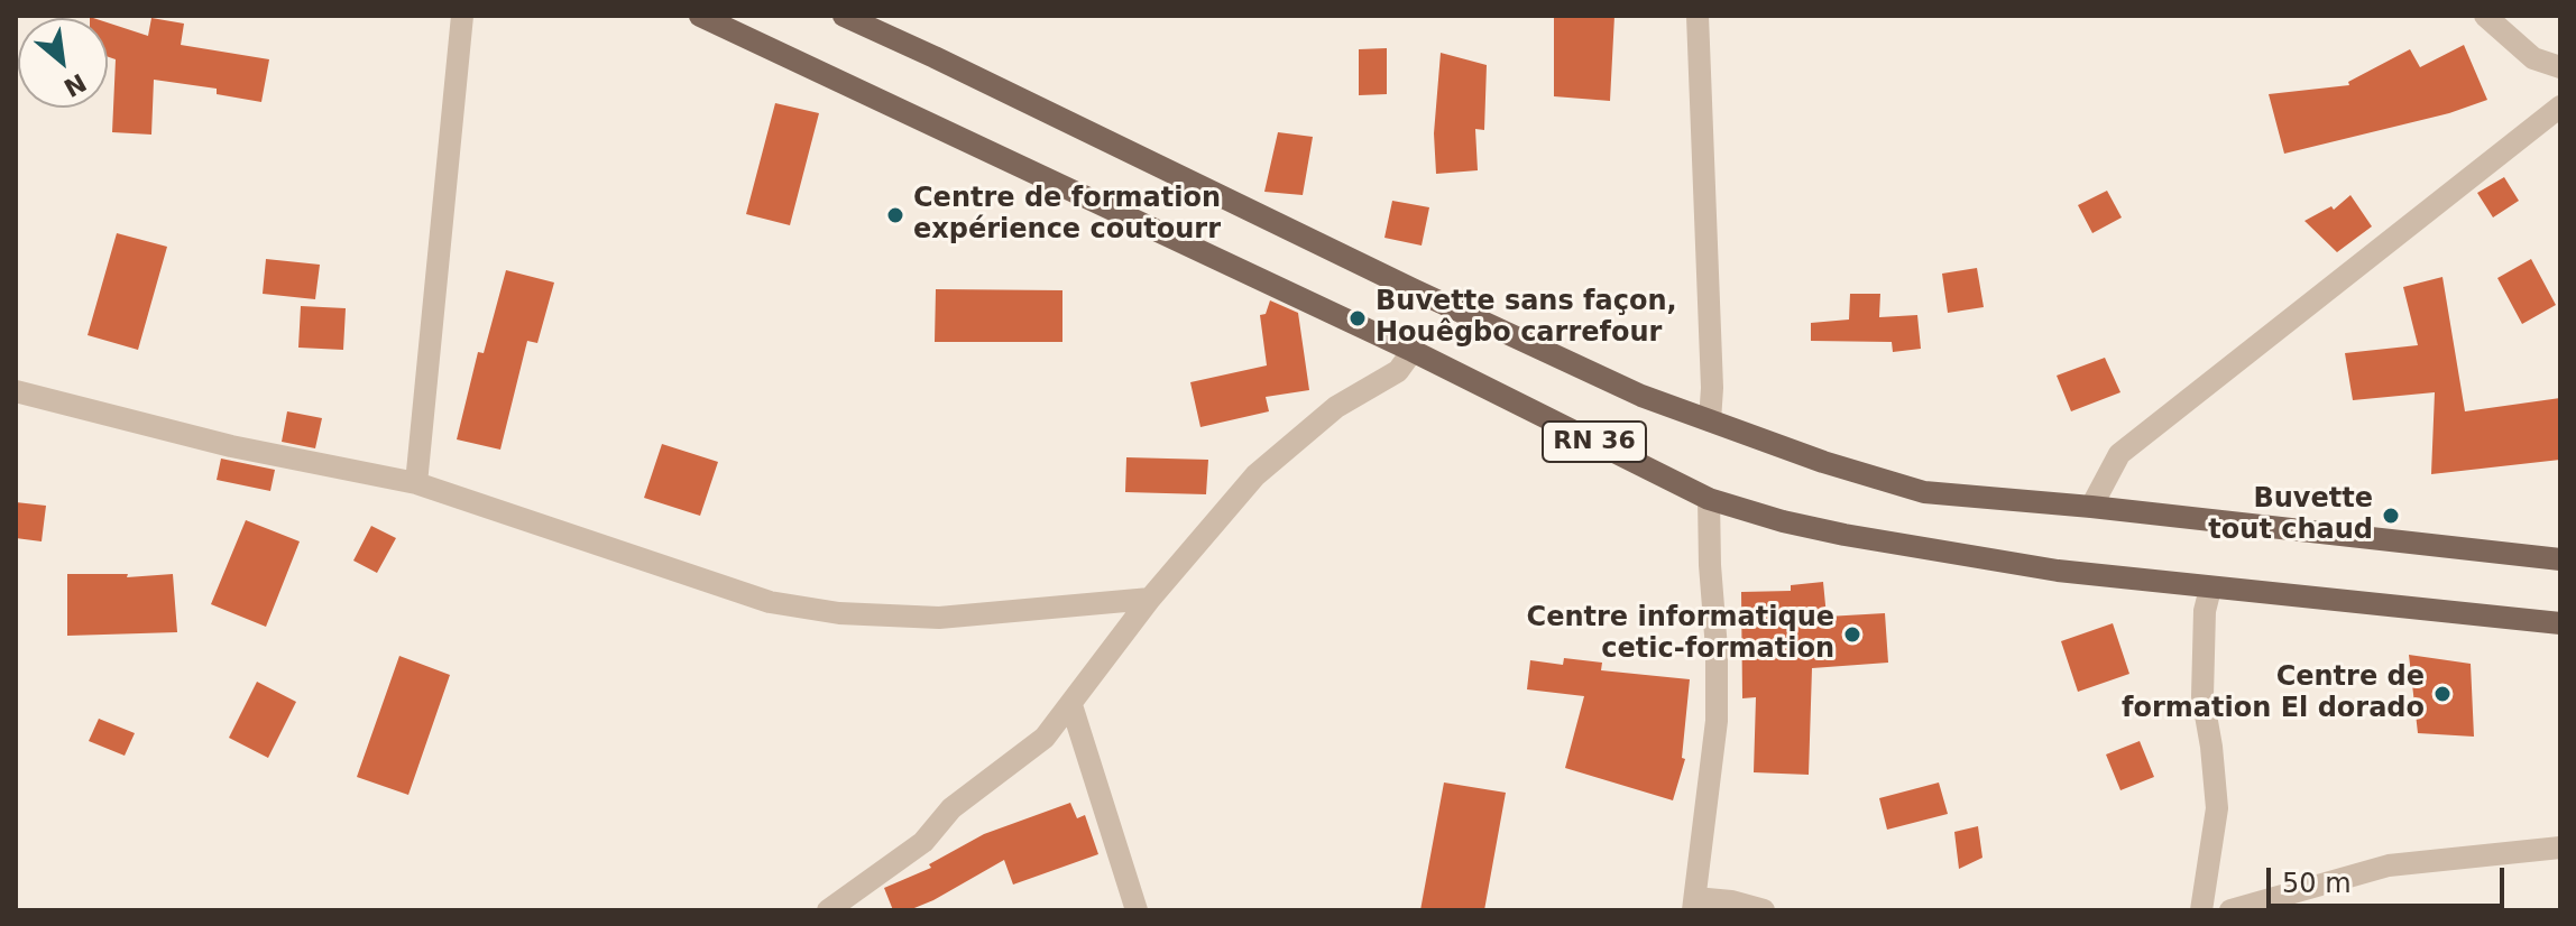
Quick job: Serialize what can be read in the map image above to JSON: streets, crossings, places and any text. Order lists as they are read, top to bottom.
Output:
{
  "streets": {
    "main road": ["RN 36"]
  },
  "places": [
    "Centre de formation expérience coutourr",
    "Buvette sans façon, Houêgbo carrefour",
    "Buvette tout chaud",
    "Centre informatique cetic-formation",
    "Centre de formation El dorado"
  ],
  "scale_bar": "50 m",
  "north": "bottom right"
}
